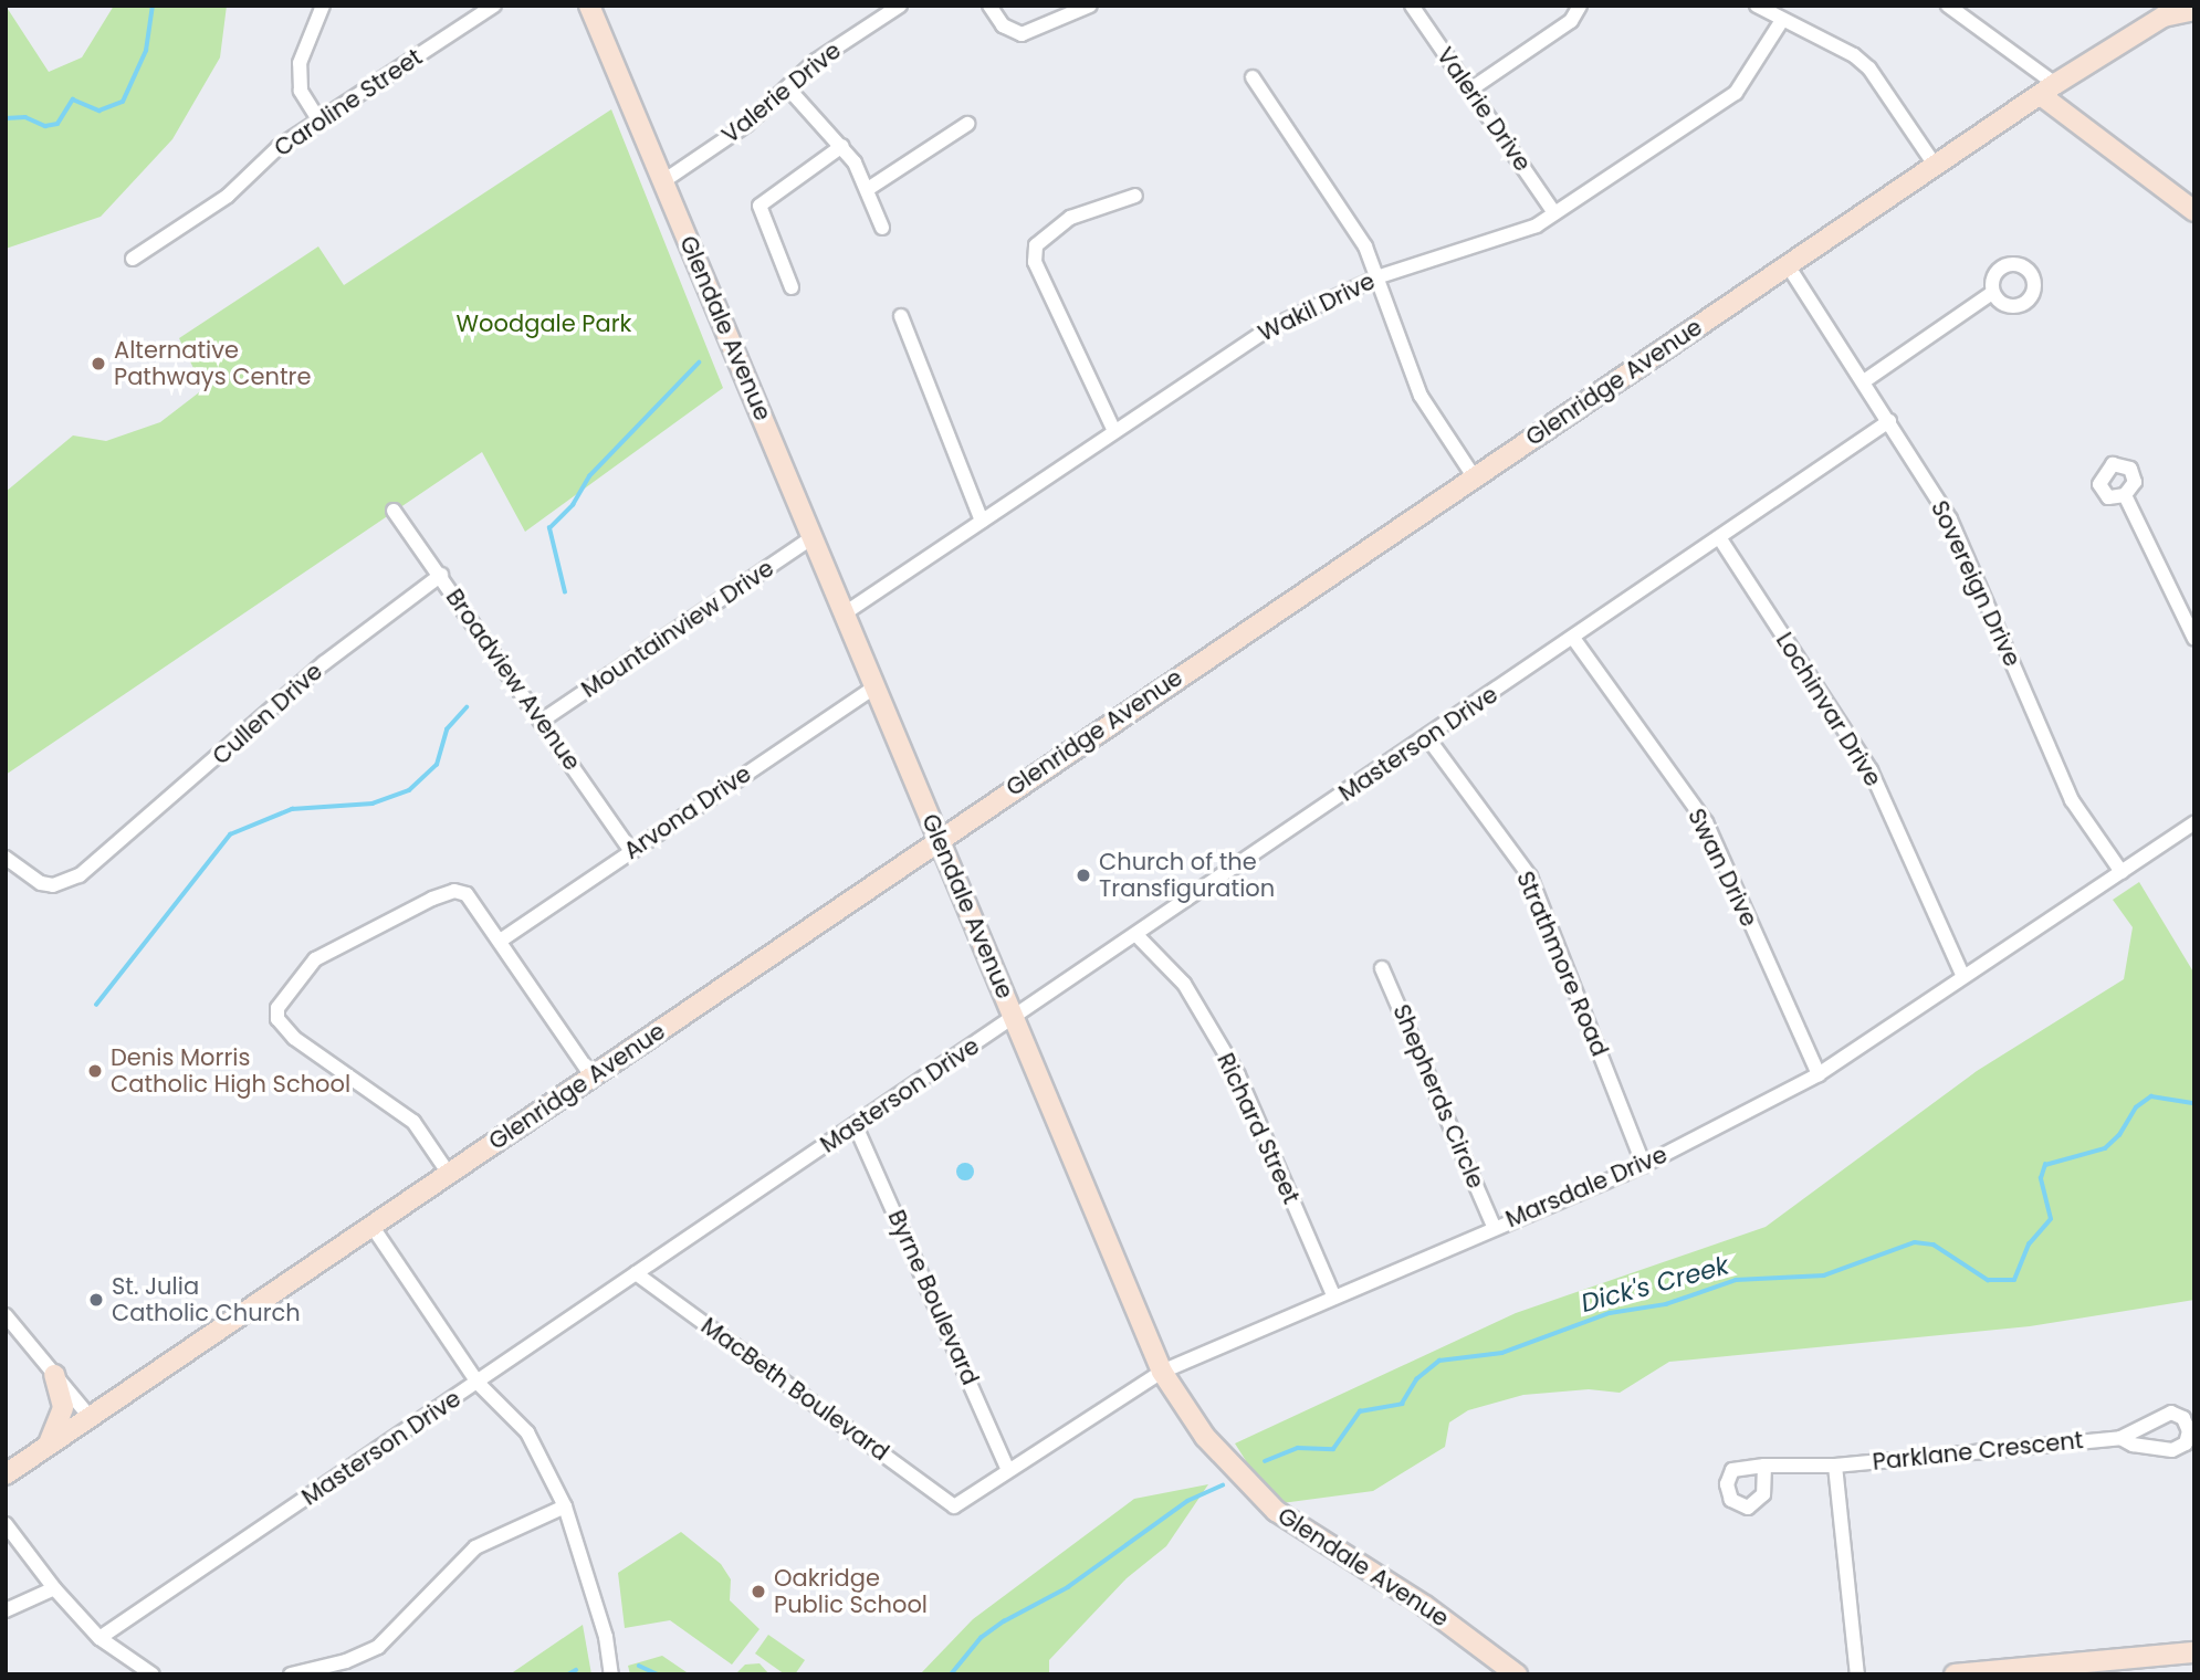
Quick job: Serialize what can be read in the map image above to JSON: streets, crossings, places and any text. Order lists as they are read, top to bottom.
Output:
{
  "streets": {
    "main road": ["Glendale Avenue", "Glenridge Avenue"],
    "street": [
      "Valerie Drive",
      "Caroline Street",
      "Wakil Drive",
      "Sovereign Drive",
      "Mountainview Drive",
      "Broadview Avenue",
      "Lochinvar Drive",
      "Cullen Drive",
      "Masterson Drive",
      "Arvona Drive",
      "Swan Drive",
      "Strathmore Road",
      "Shepherds Circle",
      "Richard Street",
      "Marsdale Drive",
      "Byrne Boulevard",
      "MacBeth Boulevard",
      "Parklane Crescent"
    ]
  },
  "crossings": [
    ["Valerie Drive", "Wakil Drive"],
    ["Valerie Drive", "Glendale Avenue"],
    ["Wakil Drive", "Glendale Avenue"],
    ["Glendale Avenue", "Glenridge Avenue"],
    ["Glendale Avenue", "Mountainview Drive"],
    ["Glendale Avenue", "Masterson Drive"],
    ["Glendale Avenue", "Arvona Drive"],
    ["Glendale Avenue", "Marsdale Drive"],
    ["Glenridge Avenue", "Sovereign Drive"],
    ["Sovereign Drive", "Masterson Drive"],
    ["Sovereign Drive", "Marsdale Drive"],
    ["Mountainview Drive", "Broadview Avenue"],
    ["Broadview Avenue", "Cullen Drive"],
    ["Broadview Avenue", "Arvona Drive"],
    ["Lochinvar Drive", "Masterson Drive"],
    ["Lochinvar Drive", "Marsdale Drive"],
    ["Masterson Drive", "Swan Drive"],
    ["Masterson Drive", "Strathmore Road"],
    ["Masterson Drive", "Richard Street"],
    ["Masterson Drive", "Byrne Boulevard"],
    ["Masterson Drive", "MacBeth Boulevard"],
    ["Swan Drive", "Marsdale Drive"],
    ["Strathmore Road", "Marsdale Drive"],
    ["Shepherds Circle", "Marsdale Drive"],
    ["Richard Street", "Marsdale Drive"],
    ["Marsdale Drive", "Byrne Boulevard"],
    ["Marsdale Drive", "MacBeth Boulevard"]
  ],
  "water": ["Dick's Creek"],
  "parks": ["Woodgale Park"],
  "places": [
    "Alternative Pathways Centre",
    "Church of the Transfiguration",
    "Denis Morris Catholic High School",
    "St. Julia Catholic Church",
    "Oakridge Public School"
  ]
}
